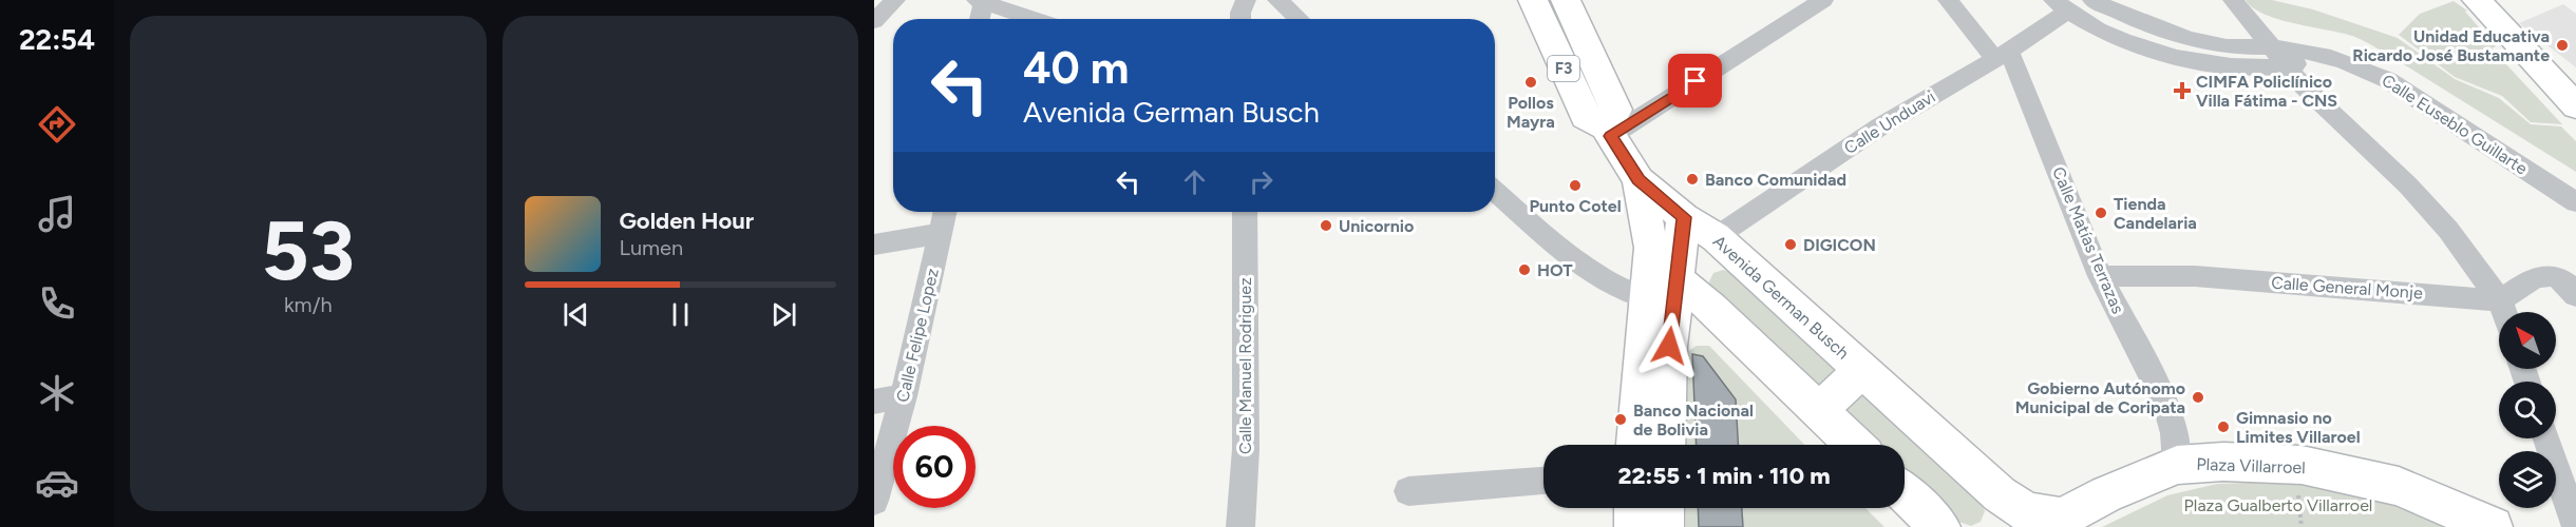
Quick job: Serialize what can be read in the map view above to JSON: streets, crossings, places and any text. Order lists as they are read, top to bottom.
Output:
{
  "streets": {
    "main road": ["F3", "Avenida German Busch", "Plaza Villarroel"],
    "street": [
      "Calle Unduavi",
      "Calle Euseblo Guillarte",
      "Calle Matías Terrazas",
      "Calle General Monje",
      "Calle Felipe Lopez",
      "Calle Manuel Rodriguez"
    ]
  },
  "crossings": [
    ["F3", "Avenida German Busch"],
    ["Calle Unduavi", "Calle Matías Terrazas"],
    ["Calle Unduavi", "Avenida German Busch"],
    ["Calle Matías Terrazas", "Calle General Monje"],
    ["Calle Matías Terrazas", "Plaza Villarroel"],
    ["Avenida German Busch", "Plaza Villarroel"]
  ],
  "parks": ["Plaza Gualberto Villarroel"],
  "places": {
    "other": [
      "Unidad Educativa Ricardo José Bustamante",
      "Pollos Mayra",
      "Banco Comunidad",
      "Punto Cotel",
      "Tienda Candelaria",
      "Unicornio",
      "DIGICON",
      "HOT",
      "Gobierno Autónomo Municipal de Coripata",
      "Banco Nacional de Bolivia",
      "Gimnasio no Limites Villaroel"
    ],
    "health": ["CIMFA Policlínico Villa Fátima - CNS"]
  },
  "north": "top left",
  "page": {
    "tabs": "22:54",
    "tile": ["53", "km/h"],
    "turn": ["40 m", "Avenida German Busch"],
    "song": ["Golden Hour", "Lumen"],
    "limit": "60",
    "trip": "22:55 · 1 min · 110 m"
  }
}
